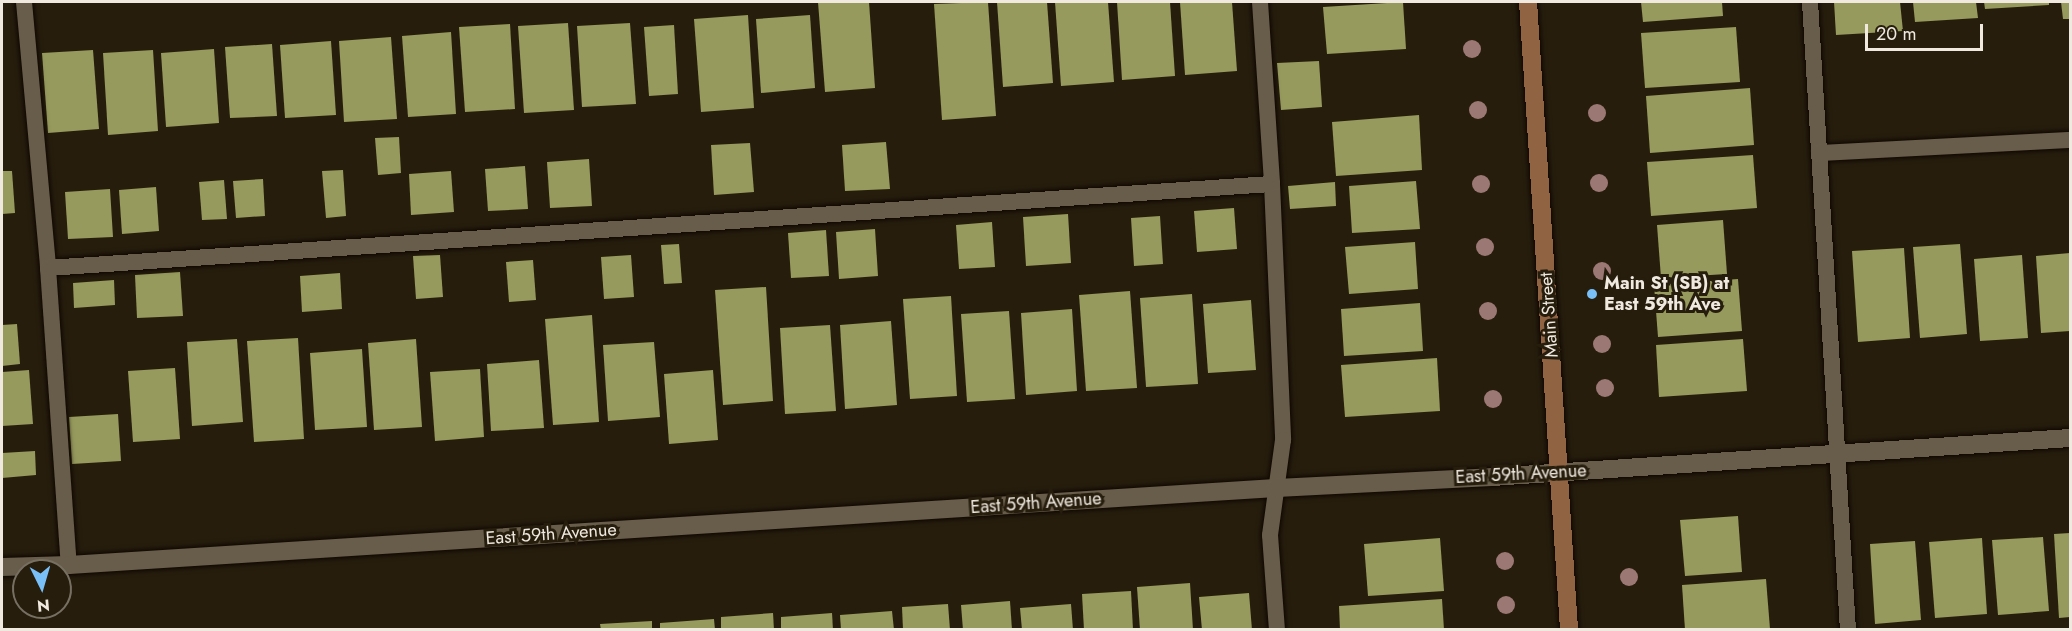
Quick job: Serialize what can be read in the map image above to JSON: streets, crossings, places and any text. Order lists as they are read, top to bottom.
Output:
{
  "streets": {
    "main road": ["Main Street"],
    "street": ["East 59th Avenue"]
  },
  "crossings": [
    ["Main Street", "East 59th Avenue"]
  ],
  "places": ["Main St (SB) at East 59th Ave"],
  "scale_bar": "20 m",
  "north": "bottom"
}
